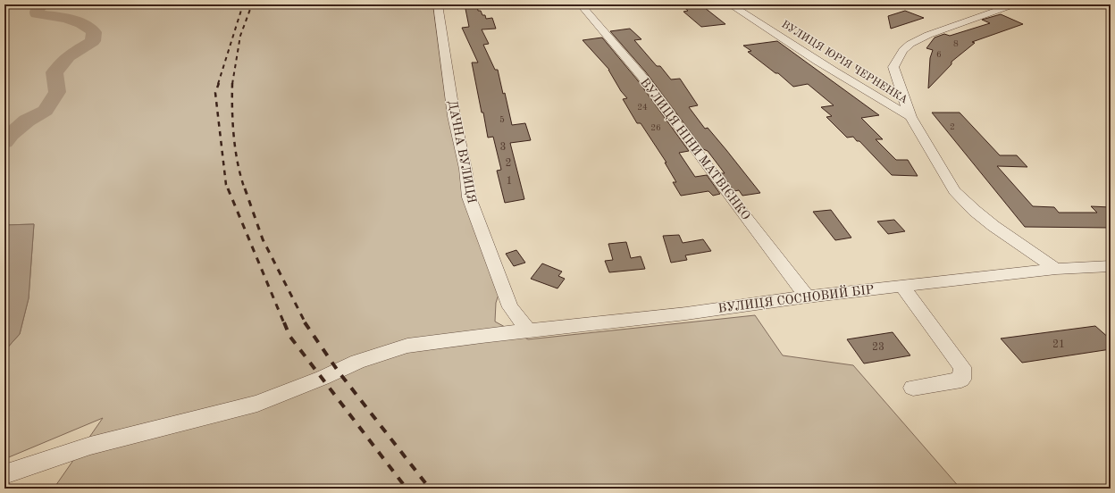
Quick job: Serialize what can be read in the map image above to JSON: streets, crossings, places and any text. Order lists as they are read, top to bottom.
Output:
{
  "streets": {
    "street": [
      "ВУЛИЦЯ ЮРІЯ ЧЕРНЕНКА",
      "ВУЛИЦЯ НІНИ МАТВІЄНКО",
      "ДАЧНА ВУЛИЦЯ",
      "ВУЛИЦЯ СОСНОВИЙ БІР"
    ]
  },
  "crossings": [
    ["ВУЛИЦЯ НІНИ МАТВІЄНКО", "ВУЛИЦЯ СОСНОВИЙ БІР"],
    ["ДАЧНА ВУЛИЦЯ", "ВУЛИЦЯ СОСНОВИЙ БІР"]
  ],
  "house_numbers": [
    "8",
    "6",
    "24",
    "5",
    "2",
    "26",
    "3",
    "2",
    "1",
    "21",
    "23"
  ]
}
